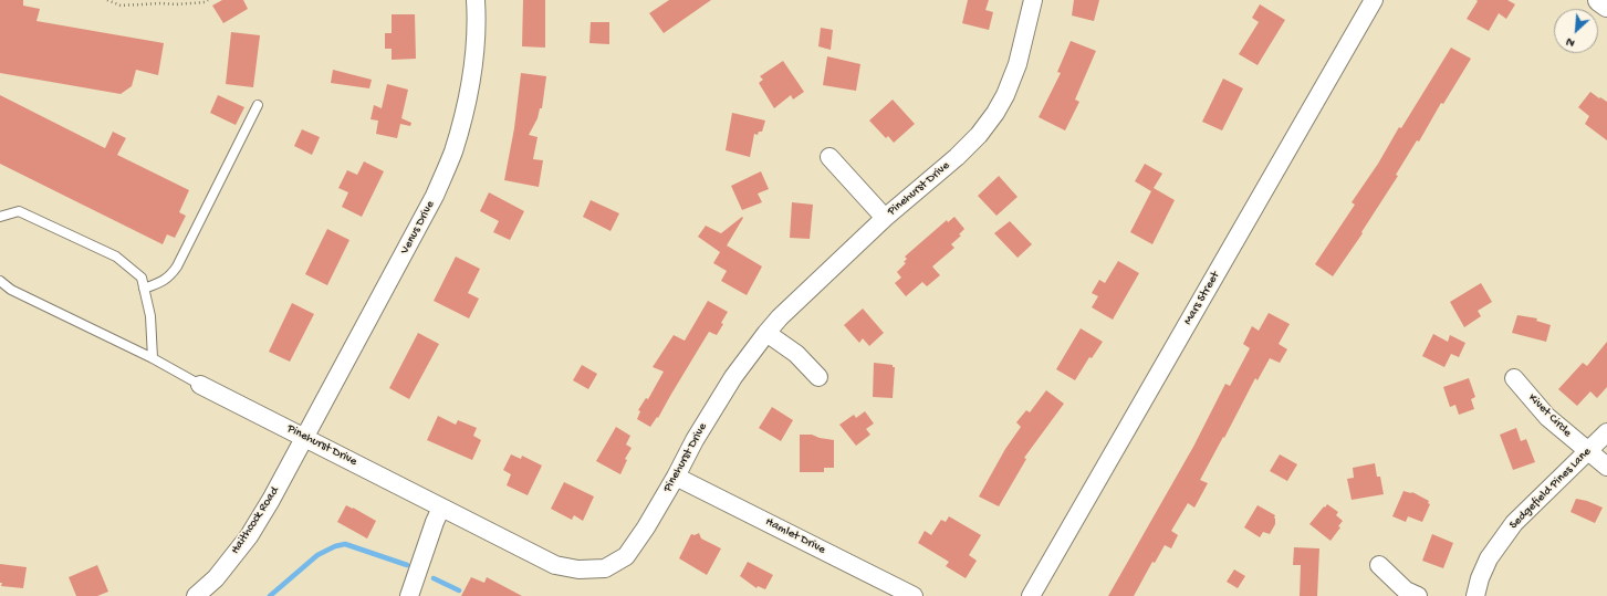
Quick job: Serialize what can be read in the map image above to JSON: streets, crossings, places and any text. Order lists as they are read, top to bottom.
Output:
{
  "streets": {
    "street": [
      "Pinehurst Drive",
      "Venus Drive",
      "Mars Street",
      "Kivet Circle",
      "Sedgefield Pines Lane",
      "Haithcock Road",
      "Hamlet Drive"
    ]
  },
  "crossings": [
    ["Pinehurst Drive", "Venus Drive"],
    ["Pinehurst Drive", "Haithcock Road"],
    ["Pinehurst Drive", "Hamlet Drive"],
    ["Venus Drive", "Haithcock Road"],
    ["Kivet Circle", "Sedgefield Pines Lane"]
  ],
  "north": "bottom left"
}
